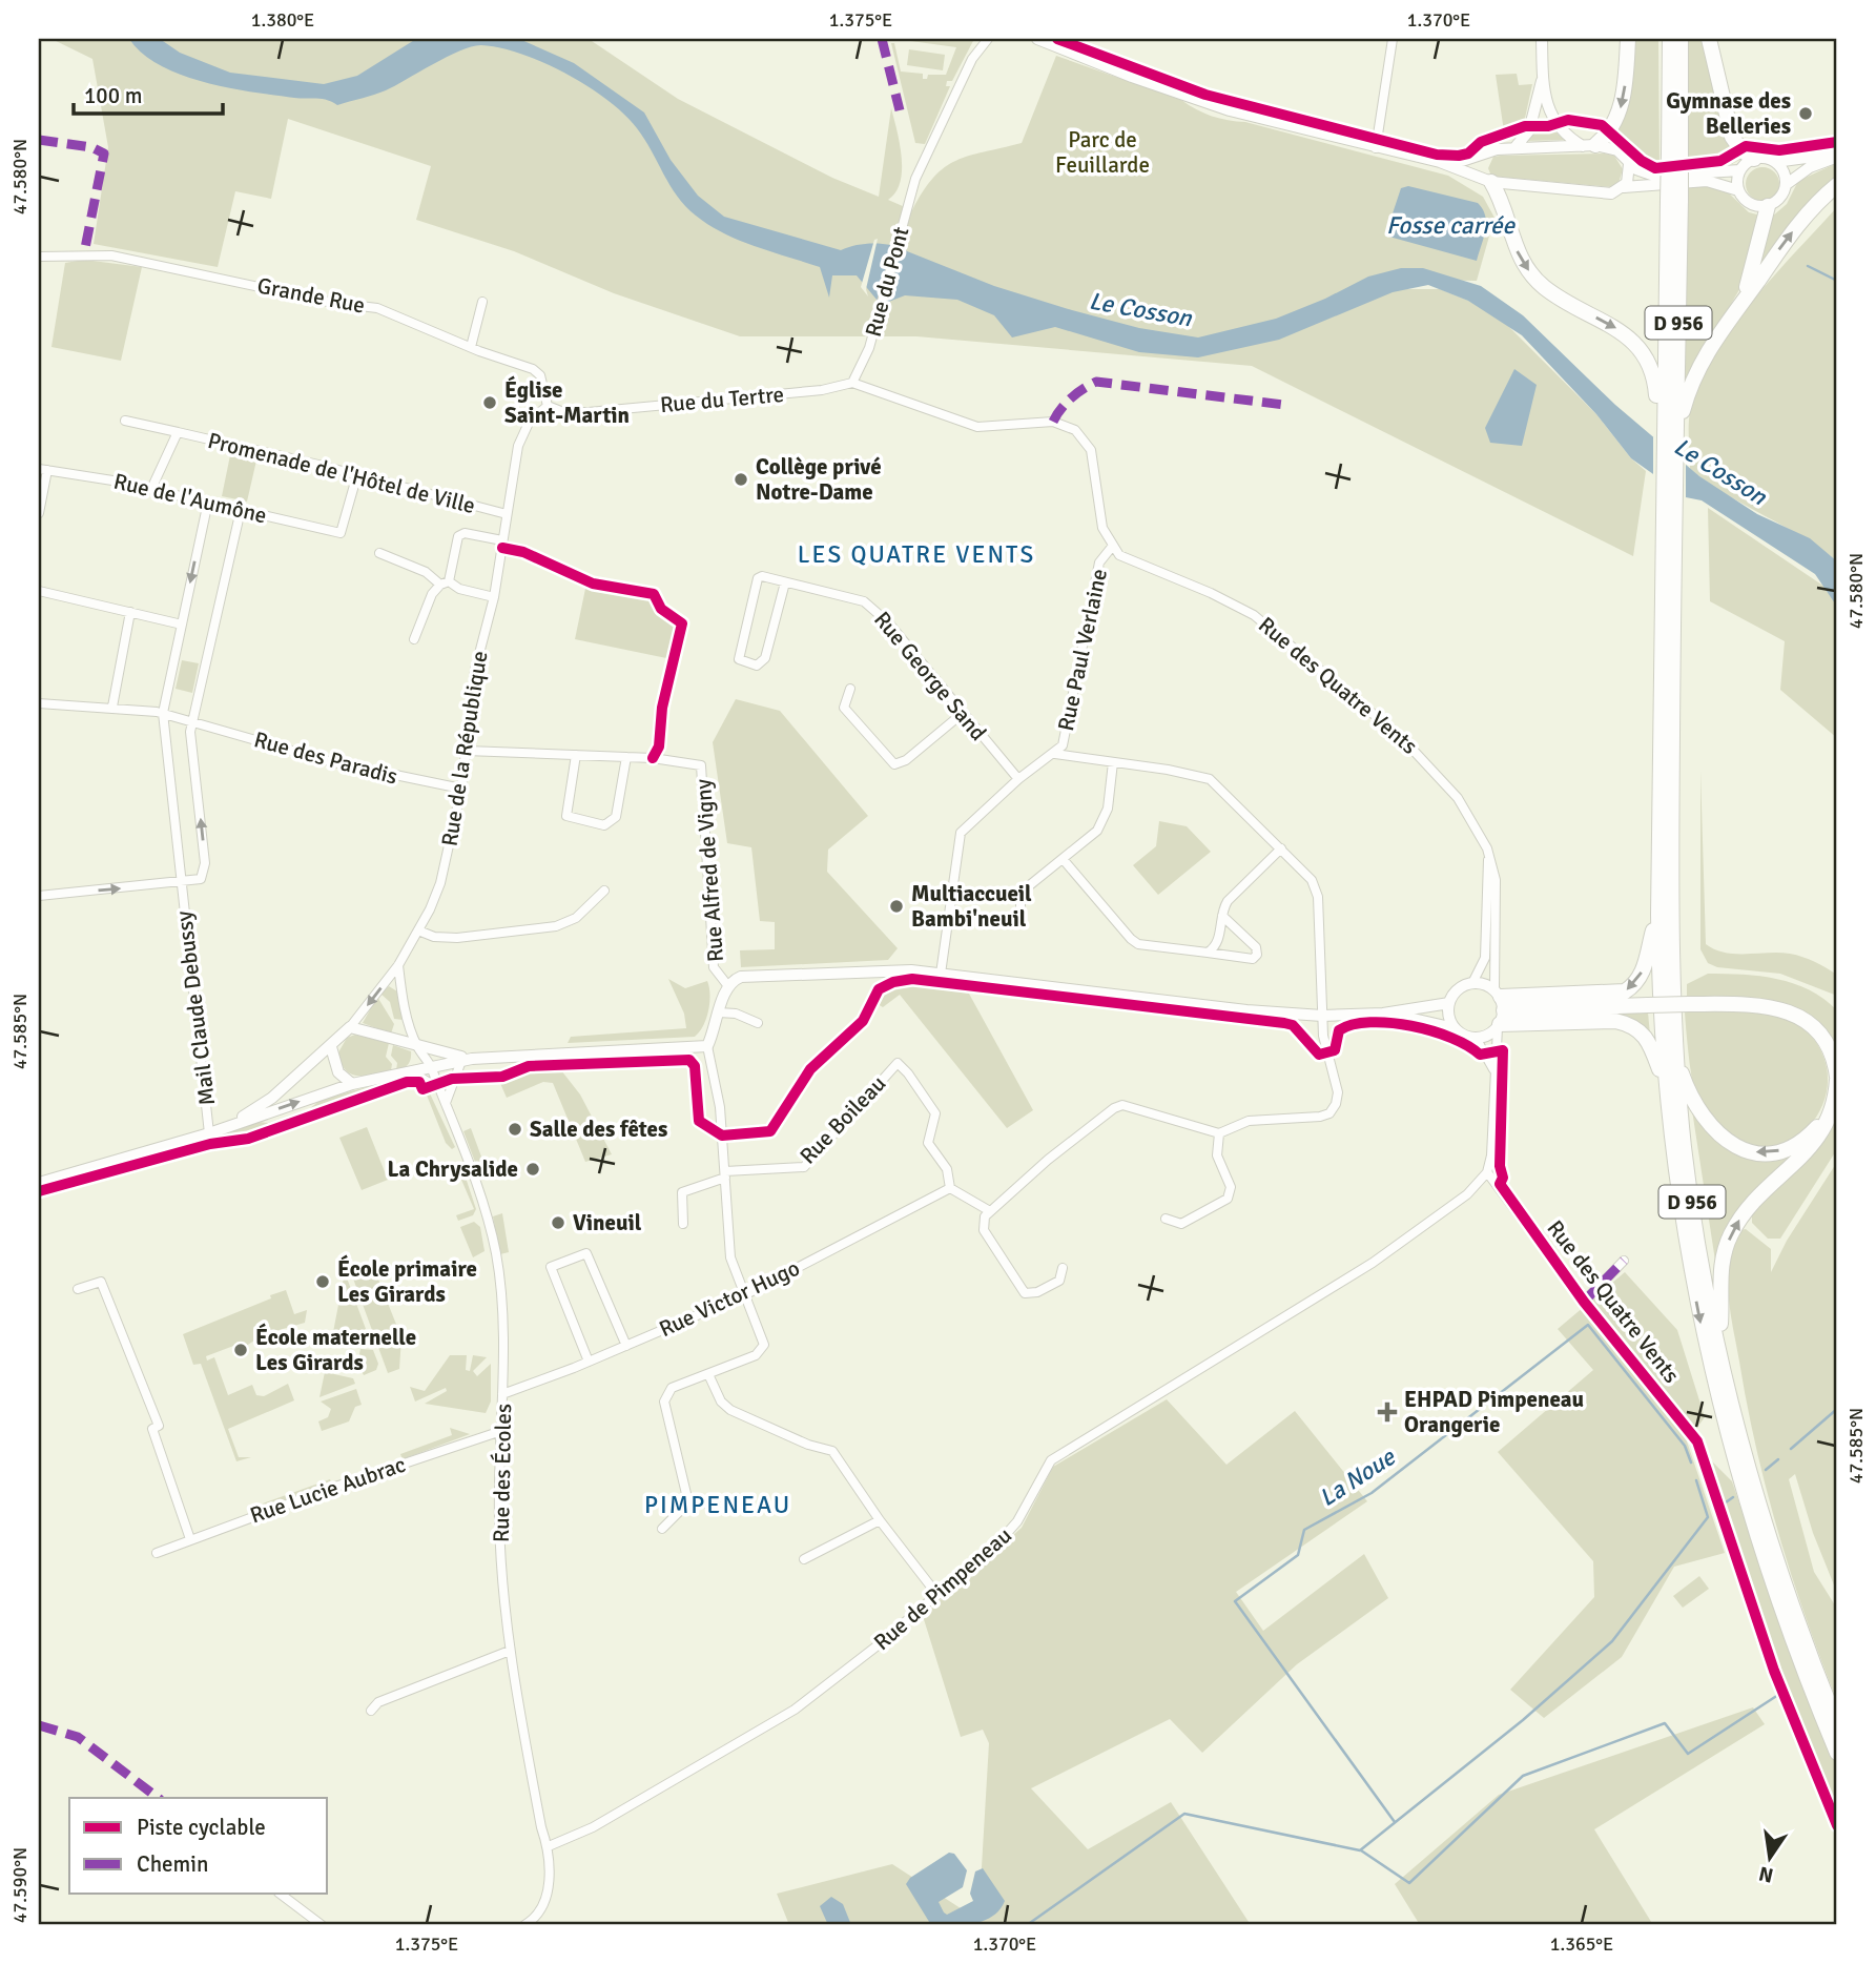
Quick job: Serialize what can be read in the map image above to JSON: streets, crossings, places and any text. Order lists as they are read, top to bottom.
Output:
{
  "streets": {
    "highway": ["D 956"],
    "street": [
      "Rue du Pont",
      "Grande Rue",
      "Rue du Tertre",
      "Promenade de l'Hôtel de Ville",
      "Rue de l'Aumône",
      "Rue Paul Verlaine",
      "Rue George Sand",
      "Rue des Quatre Vents",
      "Rue de la République",
      "Rue des Paradis",
      "Rue Alfred de Vigny",
      "Mail Claude Debussy",
      "Rue Boileau",
      "Rue Victor Hugo",
      "Rue des Écoles",
      "Rue Lucie Aubrac",
      "Rue de Pimpeneau"
    ]
  },
  "crossings": [
    ["Rue du Pont", "Rue du Tertre"],
    ["Grande Rue", "Rue du Tertre"],
    ["Grande Rue", "Rue de la République"],
    ["D 956", "Rue des Quatre Vents"],
    ["Rue du Tertre", "Rue de la République"],
    ["Promenade de l'Hôtel de Ville", "Rue de l'Aumône"],
    ["Promenade de l'Hôtel de Ville", "Rue de la République"],
    ["Rue de l'Aumône", "Mail Claude Debussy"],
    ["Rue Paul Verlaine", "Rue George Sand"],
    ["Rue Paul Verlaine", "Rue des Quatre Vents"],
    ["Rue des Quatre Vents", "Rue de Pimpeneau"],
    ["Rue de la République", "Rue des Paradis"],
    ["Rue de la République", "Rue des Écoles"],
    ["Rue des Paradis", "Mail Claude Debussy"],
    ["Rue Boileau", "Rue Victor Hugo"],
    ["Rue Victor Hugo", "Rue des Écoles"],
    ["Rue des Écoles", "Rue Lucie Aubrac"],
    ["Rue des Écoles", "Rue de Pimpeneau"]
  ],
  "districts": ["LES QUATRE VENTS", "PIMPENEAU"],
  "water": ["Fosse carrée", "Le Cosson", "La Noue"],
  "parks": ["Parc de Feuillarde"],
  "places": {
    "other": [
      "Gymnase des Belleries",
      "Église Saint-Martin",
      "Collège privé Notre-Dame",
      "Multiaccueil Bambi'neuil",
      "Salle des fêtes",
      "La Chrysalide",
      "Vineuil",
      "École primaire Les Girards",
      "École maternelle Les Girards"
    ],
    "health": ["EHPAD Pimpeneau Orangerie"]
  },
  "legend": ["Piste cyclable", "Chemin"],
  "scale_bar": "100 m",
  "north": "bottom",
  "coordinates": [
    "1.380°E",
    "1.375°E",
    "1.370°E",
    "47.580°N",
    "47.585°N",
    "47.590°N",
    "1.365°E"
  ]
}
